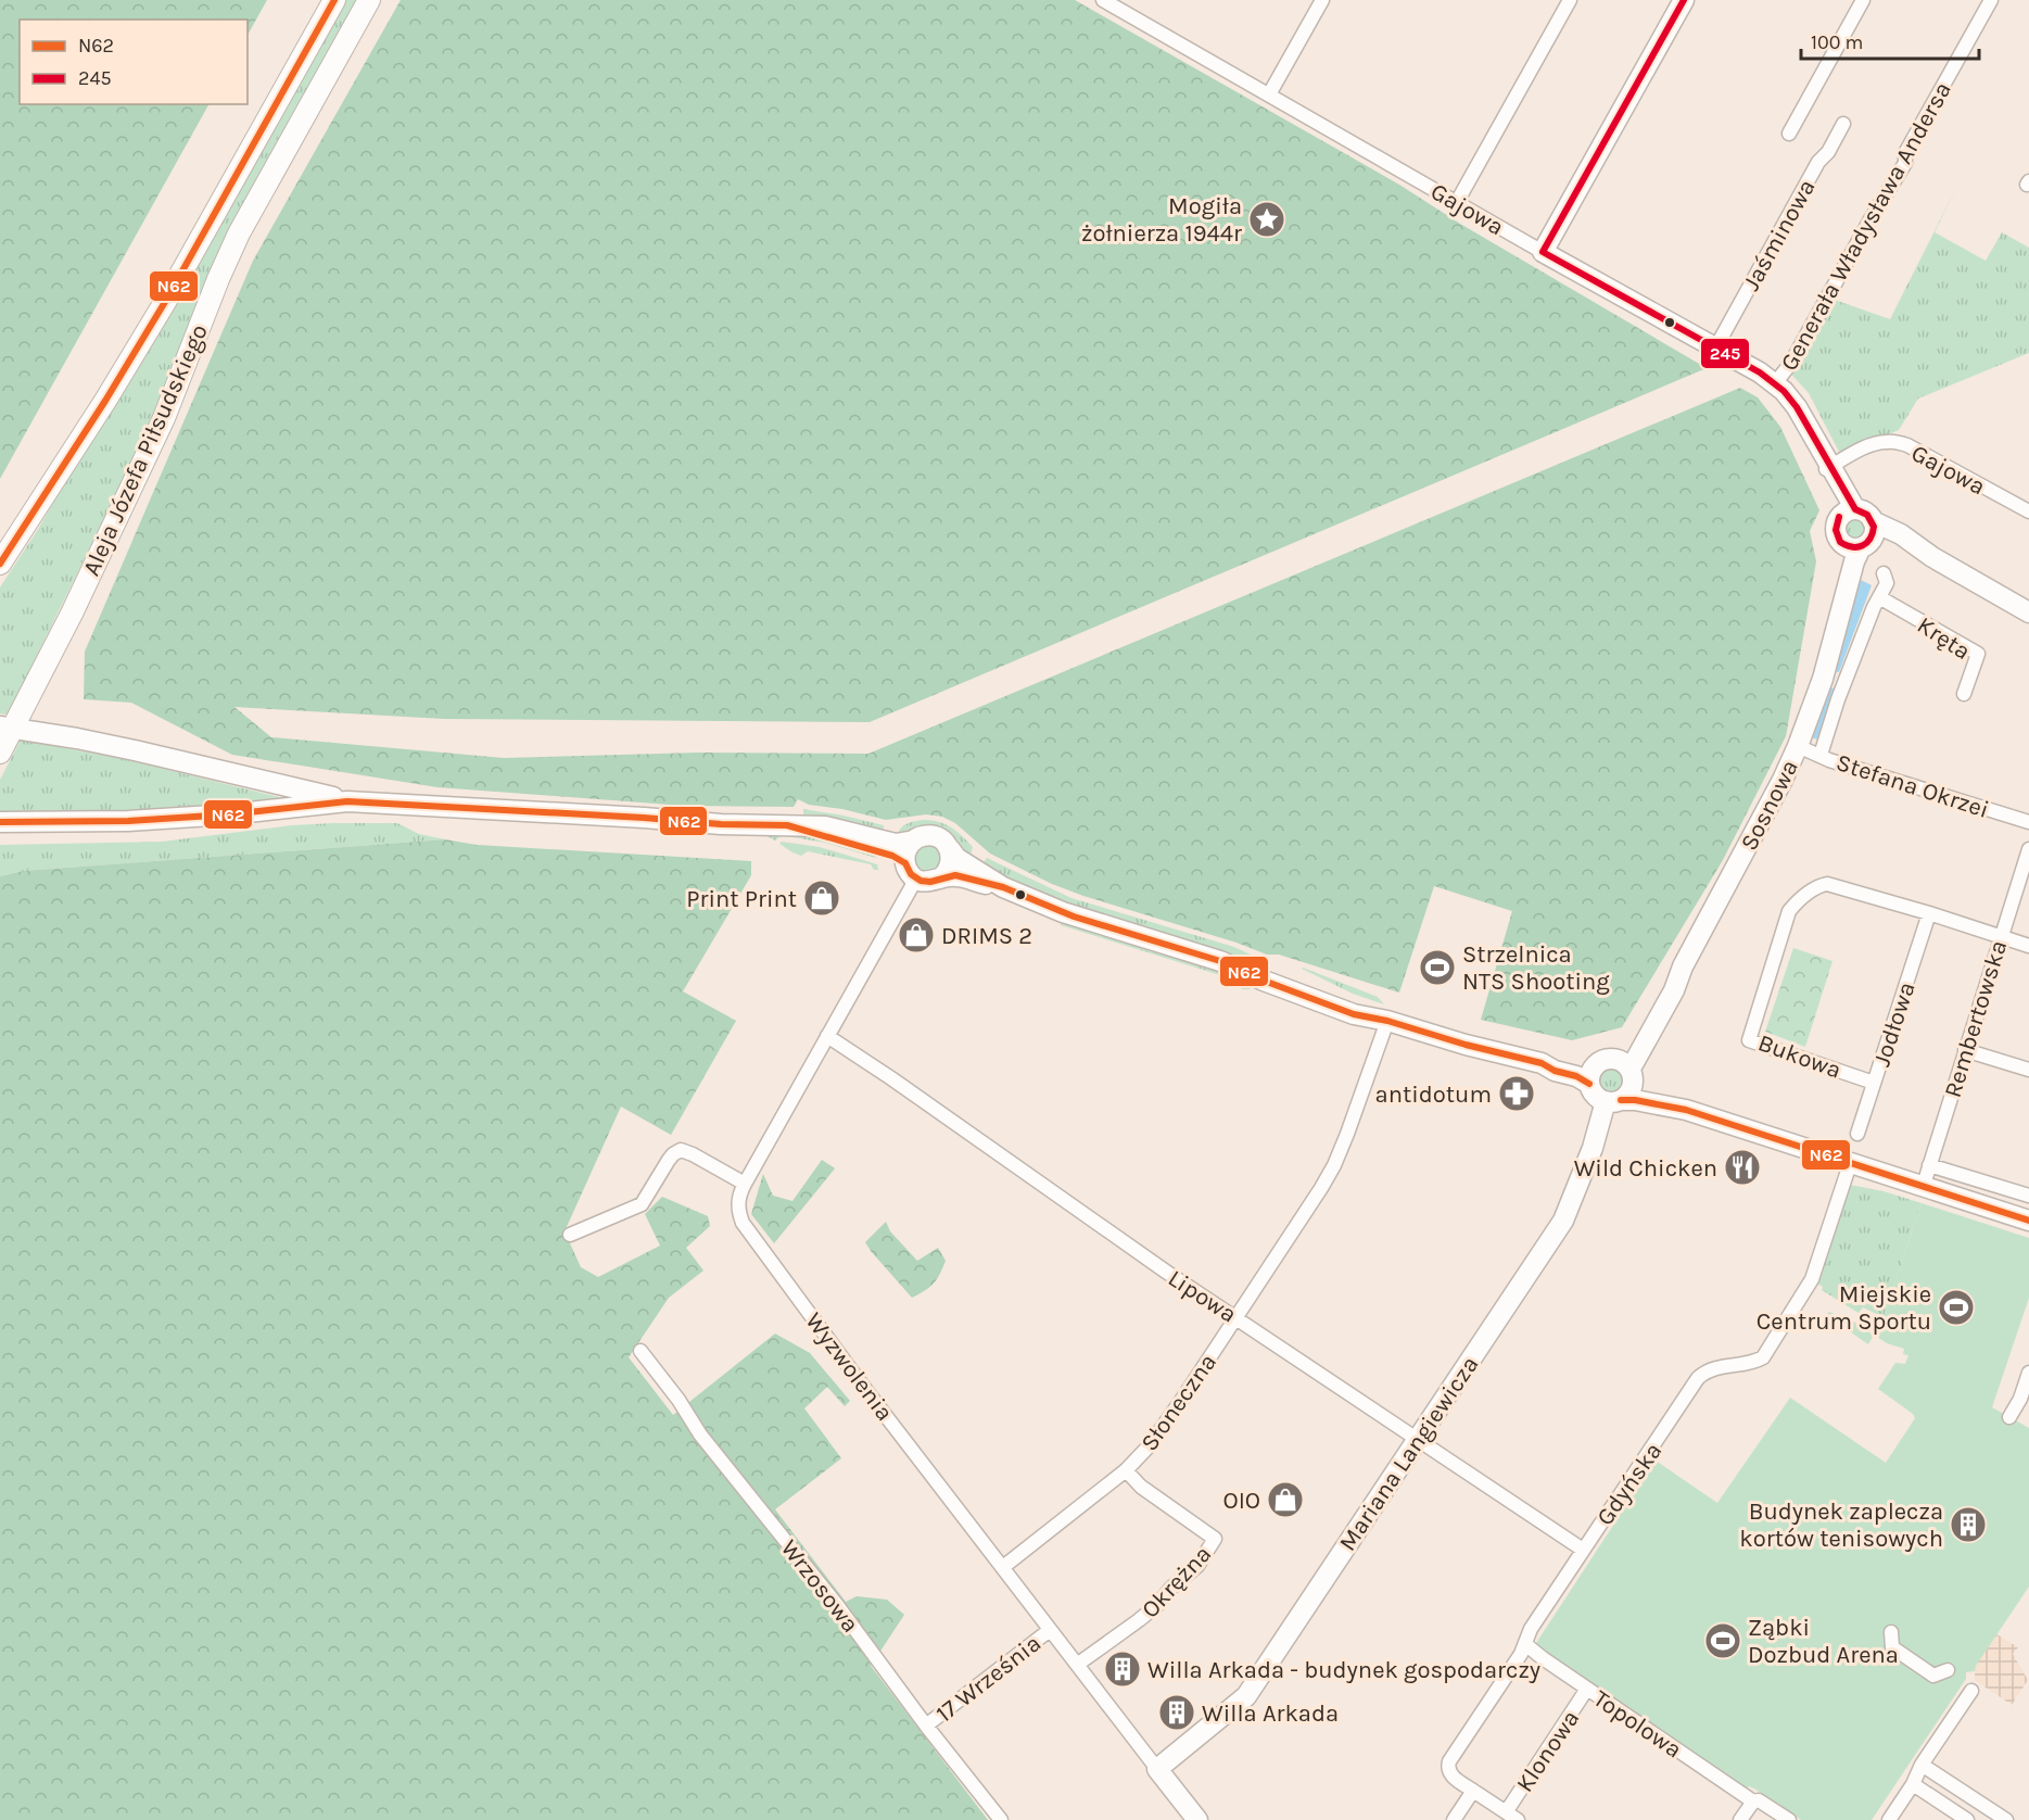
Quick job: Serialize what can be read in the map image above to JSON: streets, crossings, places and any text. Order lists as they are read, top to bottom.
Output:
{
  "streets": {
    "main road": [
      "Gajowa",
      "Aleja Józefa Piłsudskiego",
      "Sosnowa",
      "Wyzwolenia",
      "Mariana Langiewicza"
    ],
    "street": [
      "Generała Władysława Andersa",
      "Jaśminowa",
      "Kręta",
      "Stefana Okrzei",
      "Rembertowska",
      "Jodłowa",
      "Bukowa",
      "Lipowa",
      "Słoneczna",
      "Gdyńska",
      "Okrężna",
      "Wrzosowa",
      "17 Września",
      "Topolowa",
      "Klonowa"
    ]
  },
  "crossings": [
    ["Gajowa", "Generała Władysława Andersa"],
    ["Gajowa", "Jaśminowa"],
    ["Gajowa", "Sosnowa"],
    ["Kręta", "Sosnowa"],
    ["Stefana Okrzei", "Sosnowa"],
    ["Sosnowa", "Mariana Langiewicza"],
    ["Jodłowa", "Bukowa"],
    ["Lipowa", "Wyzwolenia"],
    ["Lipowa", "Słoneczna"],
    ["Lipowa", "Mariana Langiewicza"],
    ["Lipowa", "Gdyńska"],
    ["Wyzwolenia", "Słoneczna"],
    ["Wyzwolenia", "Mariana Langiewicza"],
    ["Wyzwolenia", "Okrężna"],
    ["Wyzwolenia", "17 Września"],
    ["Słoneczna", "Okrężna"],
    ["Gdyńska", "Topolowa"],
    ["Gdyńska", "Klonowa"],
    ["Wrzosowa", "17 Września"],
    ["Topolowa", "Klonowa"]
  ],
  "places": {
    "place": ["Mogiła żołnierza 1944r"],
    "shop": ["Print Print", "DRIMS 2", "OIO"],
    "sports": ["Strzelnica NTS Shooting", "Miejskie Centrum Sportu", "Ząbki Dozbud Arena"],
    "pharmacy": ["antidotum"],
    "restaurant": ["Wild Chicken"],
    "building": ["Budynek zaplecza kortów tenisowych", "Willa Arkada - budynek gospodarczy", "Willa Arkada"]
  },
  "lines": ["transit line N62", "transit line 245"],
  "legend": ["N62", "245"],
  "scale_bar": "100 m"
}
